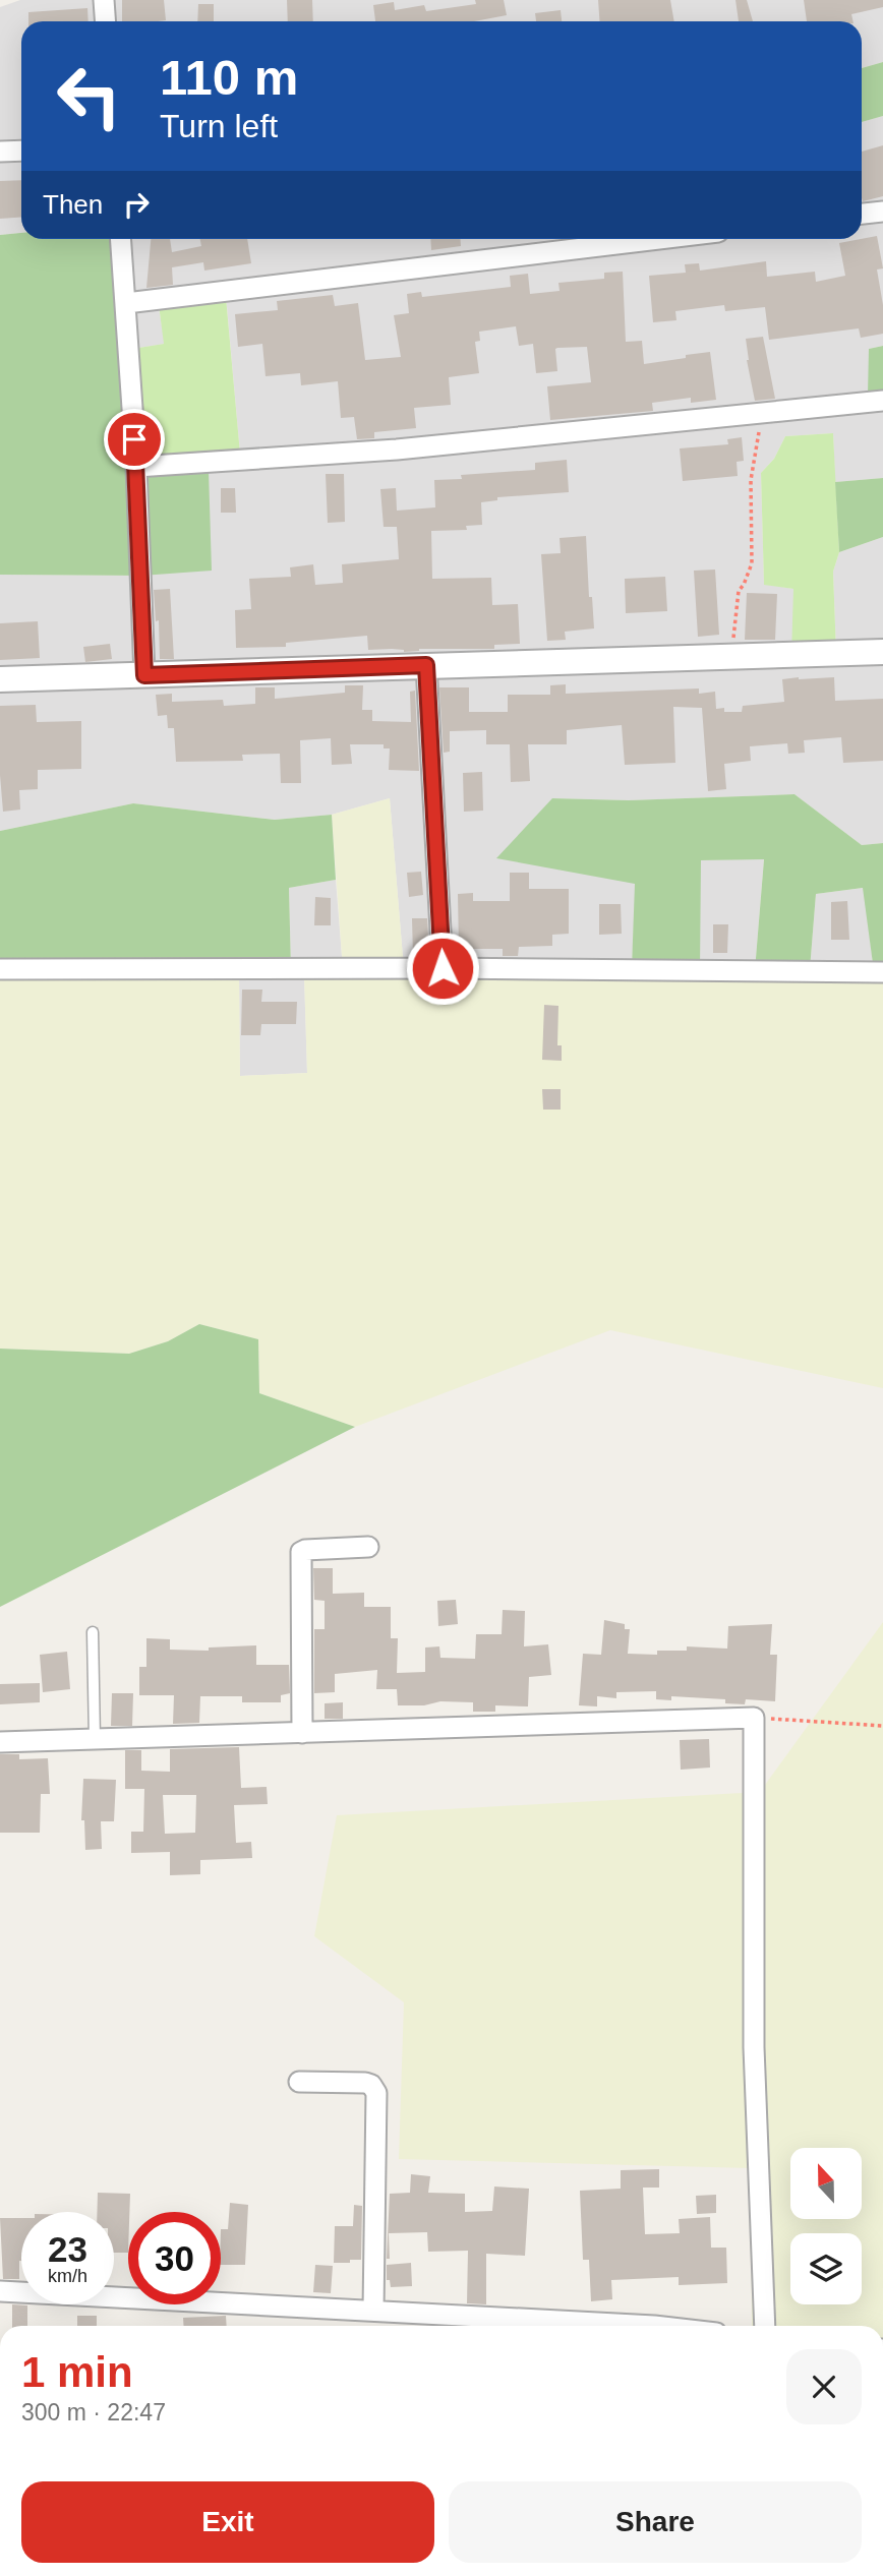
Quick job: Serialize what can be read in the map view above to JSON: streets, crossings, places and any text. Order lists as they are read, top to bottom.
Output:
{
  "north": "top",
  "page": {
    "turn": ["110 m", "Turn left"],
    "then": "Then",
    "speed": "23 km/h",
    "limit": "30",
    "heading": ["1 min", "300 m · 22:47"],
    "buttons": ["Exit", "Share"]
  }
}
